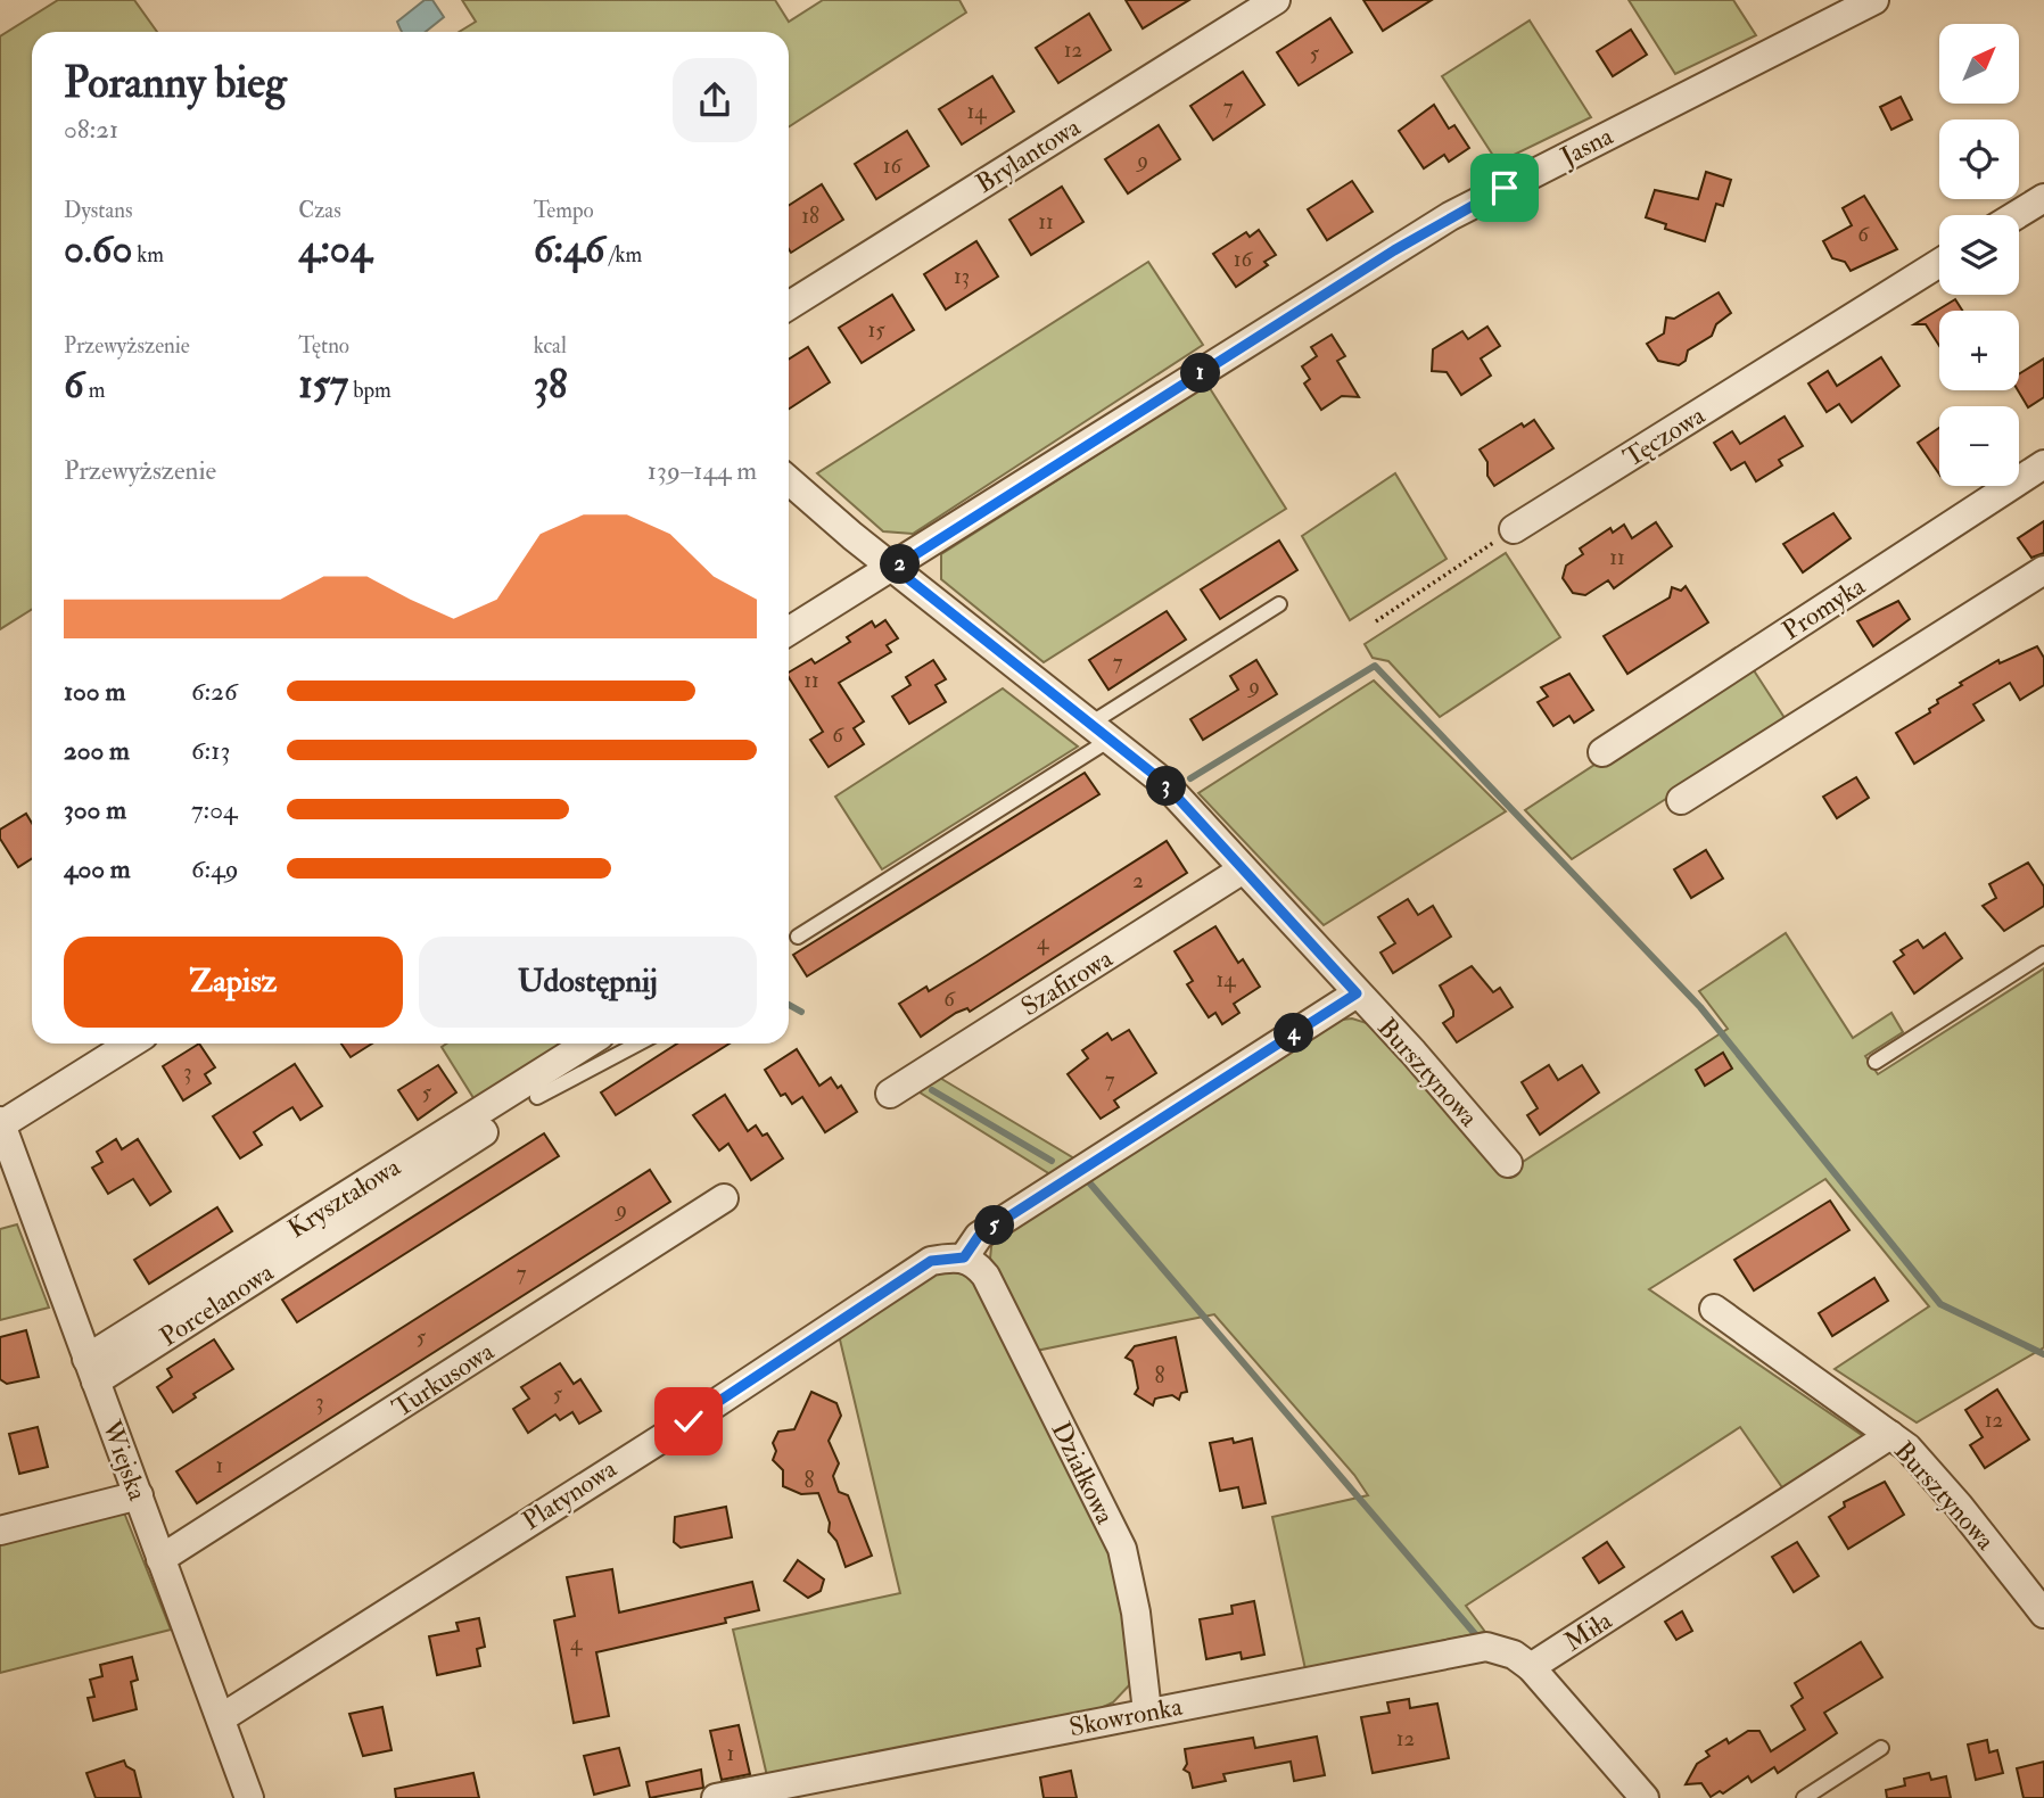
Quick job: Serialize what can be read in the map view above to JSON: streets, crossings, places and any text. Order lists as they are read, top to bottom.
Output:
{
  "streets": {
    "street": [
      "Jasna",
      "Brylantowa",
      "Tęczowa",
      "Promyka",
      "Szafirowa",
      "Bursztynowa",
      "Kryształowa",
      "Porcelanowa",
      "Turkusowa",
      "Wiejska",
      "Działkowa",
      "Platynowa",
      "Miła",
      "Skowronka"
    ]
  },
  "crossings": [
    ["Jasna", "Bursztynowa"],
    ["Szafirowa", "Bursztynowa"],
    ["Bursztynowa", "Miła"],
    ["Kryształowa", "Porcelanowa"],
    ["Kryształowa", "Wiejska"],
    ["Porcelanowa", "Wiejska"],
    ["Turkusowa", "Wiejska"],
    ["Wiejska", "Platynowa"],
    ["Działkowa", "Platynowa"],
    ["Działkowa", "Skowronka"],
    ["Miła", "Skowronka"]
  ],
  "house_numbers": [
    "12",
    "5",
    "7",
    "14",
    "9",
    "16",
    "18",
    "11",
    "6",
    "16",
    "13",
    "15",
    "11",
    "7",
    "11",
    "9",
    "6",
    "2",
    "4",
    "14",
    "6",
    "3",
    "7",
    "5",
    "9",
    "7",
    "5",
    "8",
    "5",
    "3",
    "12",
    "1",
    "8",
    "4",
    "12",
    "1"
  ],
  "north": "top right",
  "page": {
    "map_buttons": ["+", "−"],
    "heading": ["Poranny bieg", "08:21"],
    "stats": [
      ["Dystans", "0.60 km"],
      ["Czas", "4:04"],
      ["Tempo", "6:46 /km"],
      ["Przewyższenie", "6 m"],
      ["Tętno", "157 bpm"],
      ["kcal", "38"]
    ],
    "pins": [
      "1",
      "2",
      "3",
      "4",
      "5"
    ],
    "chart": ["Przewyższenie", "139–144 m"],
    "list": [
      {
        "name": "100 m",
        "note": "6:26"
      },
      {
        "name": "200 m",
        "note": "6:13"
      },
      {
        "name": "300 m",
        "note": "7:04"
      },
      {
        "name": "400 m",
        "note": "6:49"
      }
    ],
    "buttons": ["Zapisz", "Udostępnij"]
  }
}
